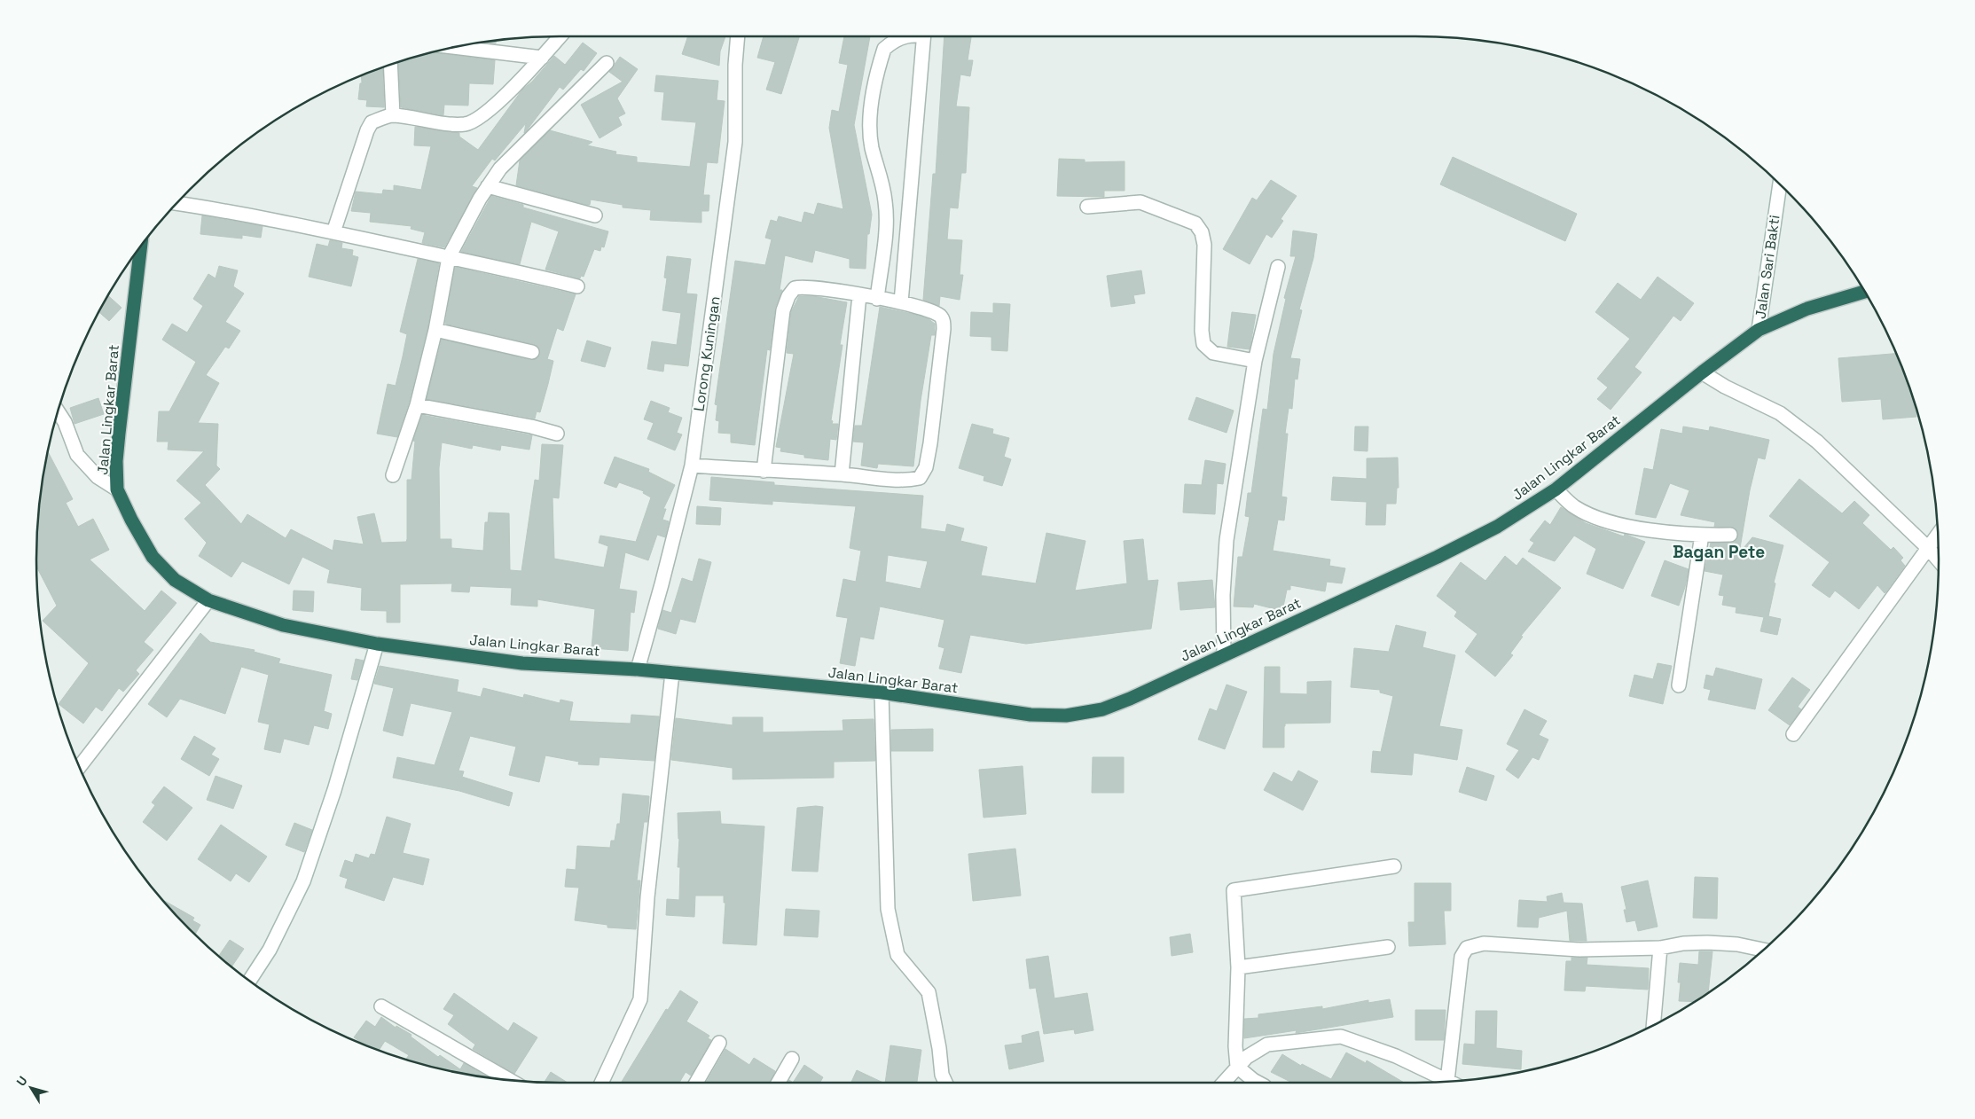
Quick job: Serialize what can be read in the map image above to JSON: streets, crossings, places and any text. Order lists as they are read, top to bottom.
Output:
{
  "streets": {
    "highway": ["Jalan Lingkar Barat"],
    "street": ["Jalan Sari Bakti", "Lorong Kuningan"]
  },
  "crossings": [
    ["Jalan Sari Bakti", "Jalan Lingkar Barat"],
    ["Lorong Kuningan", "Jalan Lingkar Barat"]
  ],
  "districts": ["Bagan Pete"],
  "north": "top left"
}
